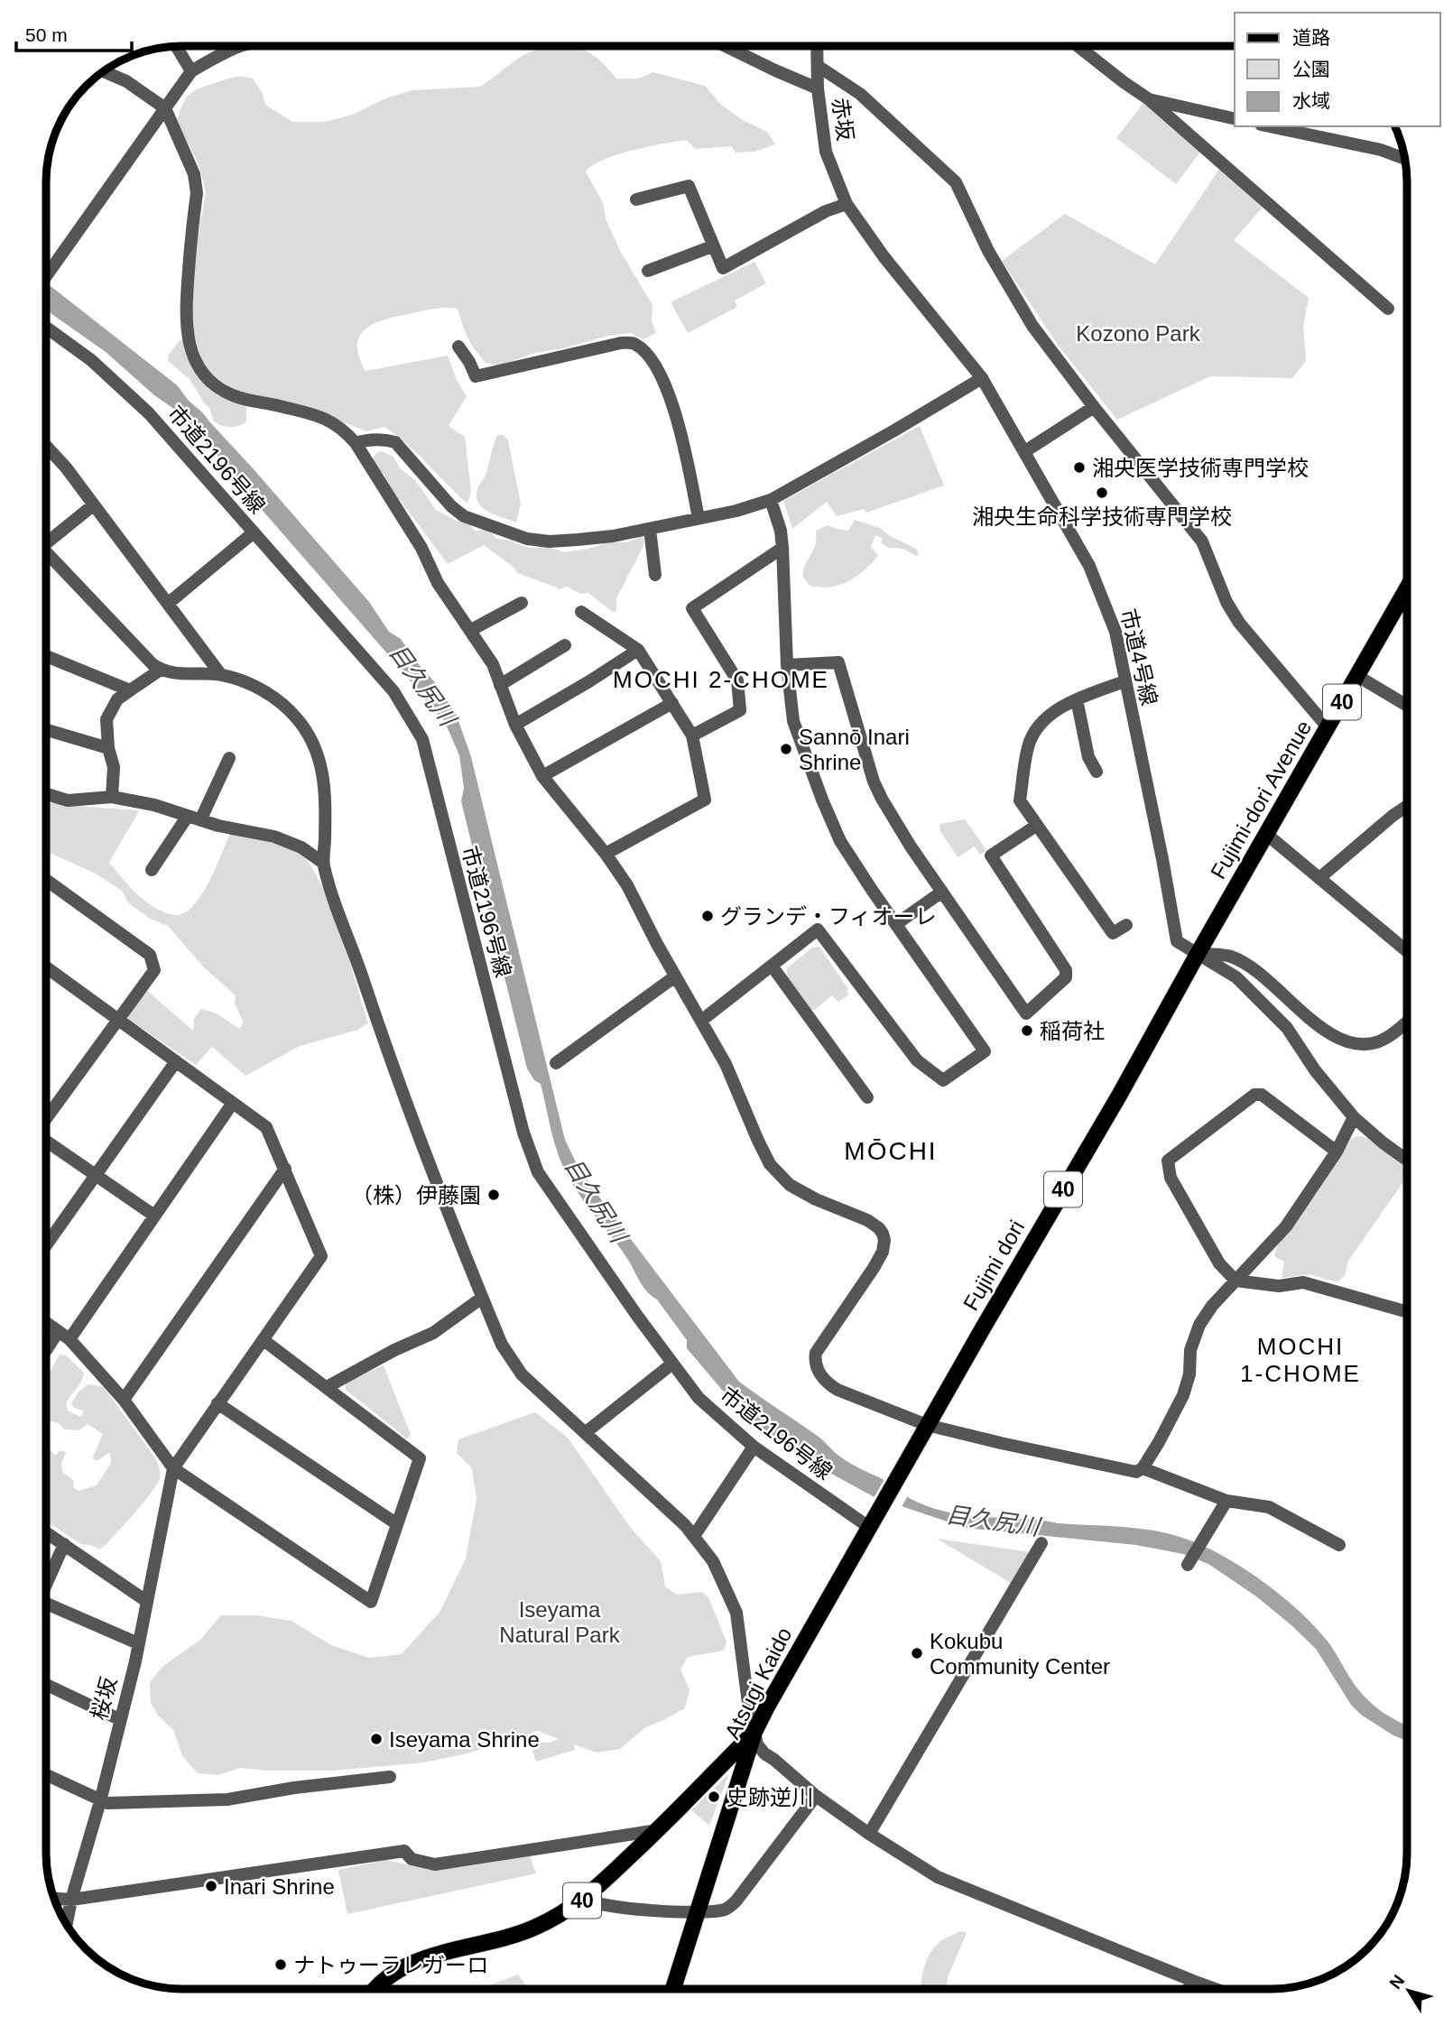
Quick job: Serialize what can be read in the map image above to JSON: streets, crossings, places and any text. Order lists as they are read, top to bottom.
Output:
{
  "streets": {
    "main road": [
      "40",
      "Fujimi-dori Avenue",
      "Fujimi dori",
      "Atsugi Kaido"
    ],
    "street": [
      "赤坂",
      "市道2196号線",
      "市道4号線",
      "桜坂"
    ]
  },
  "crossings": [
    ["赤坂", "市道4号線"],
    ["市道2196号線", "Atsugi Kaido"],
    ["市道4号線", "Fujimi-dori Avenue"],
    ["市道4号線", "Fujimi dori"],
    ["40", "Atsugi Kaido"],
    ["Fujimi-dori Avenue", "Fujimi dori"],
    ["Fujimi dori", "Atsugi Kaido"]
  ],
  "districts": ["MOCHI 2-CHOME", "MŌCHI", "MOCHI 1-CHOME"],
  "water": ["目久尻川"],
  "parks": ["Kozono Park", "Iseyama Natural Park"],
  "places": [
    "湘央医学技術専門学校",
    "湘央生命科学技術専門学校",
    "Sannō Inari Shrine",
    "グランデ・フィオーレ",
    "稲荷社",
    "（株）伊藤園",
    "Kokubu Community Center",
    "Iseyama Shrine",
    "史跡逆川",
    "Inari Shrine",
    "ナトゥーラレガーロ"
  ],
  "legend": ["道路", "公園", "水域"],
  "scale_bar": "50 m",
  "north": "top left"
}
